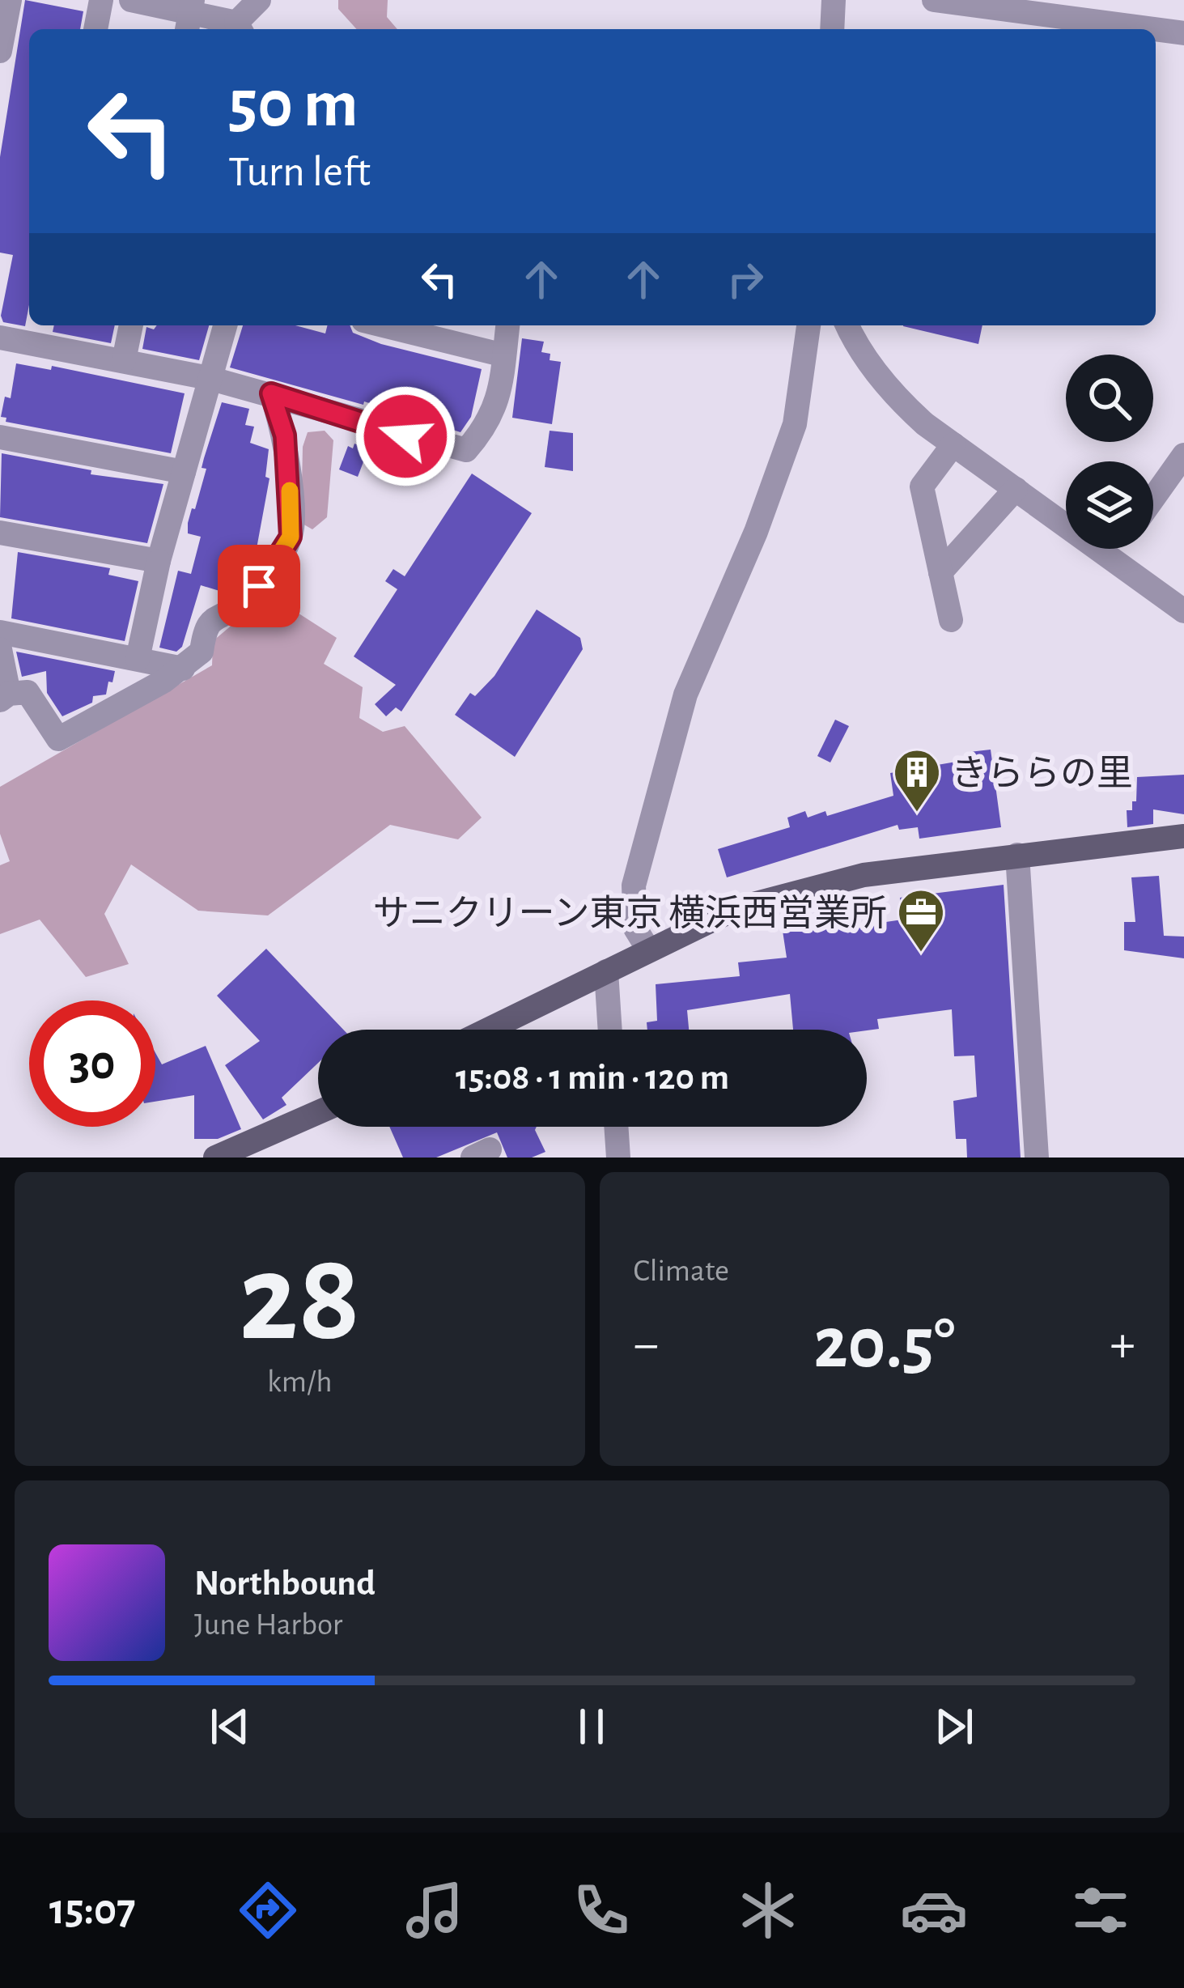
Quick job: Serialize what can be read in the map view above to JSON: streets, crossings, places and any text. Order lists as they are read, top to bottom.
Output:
{
  "places": {
    "building": ["きららの里"],
    "office": ["サニクリーン東京 横浜西営業所"]
  },
  "page": {
    "turn": ["50 m", "Turn left"],
    "limit": "30",
    "trip": "15:08 · 1 min · 120 m",
    "tile": [
      ["28", "km/h"],
      "Climate"
    ],
    "heat": ["−", "20.5°", "+"],
    "song": ["Northbound", "June Harbor"],
    "tabs": "15:07"
  }
}
